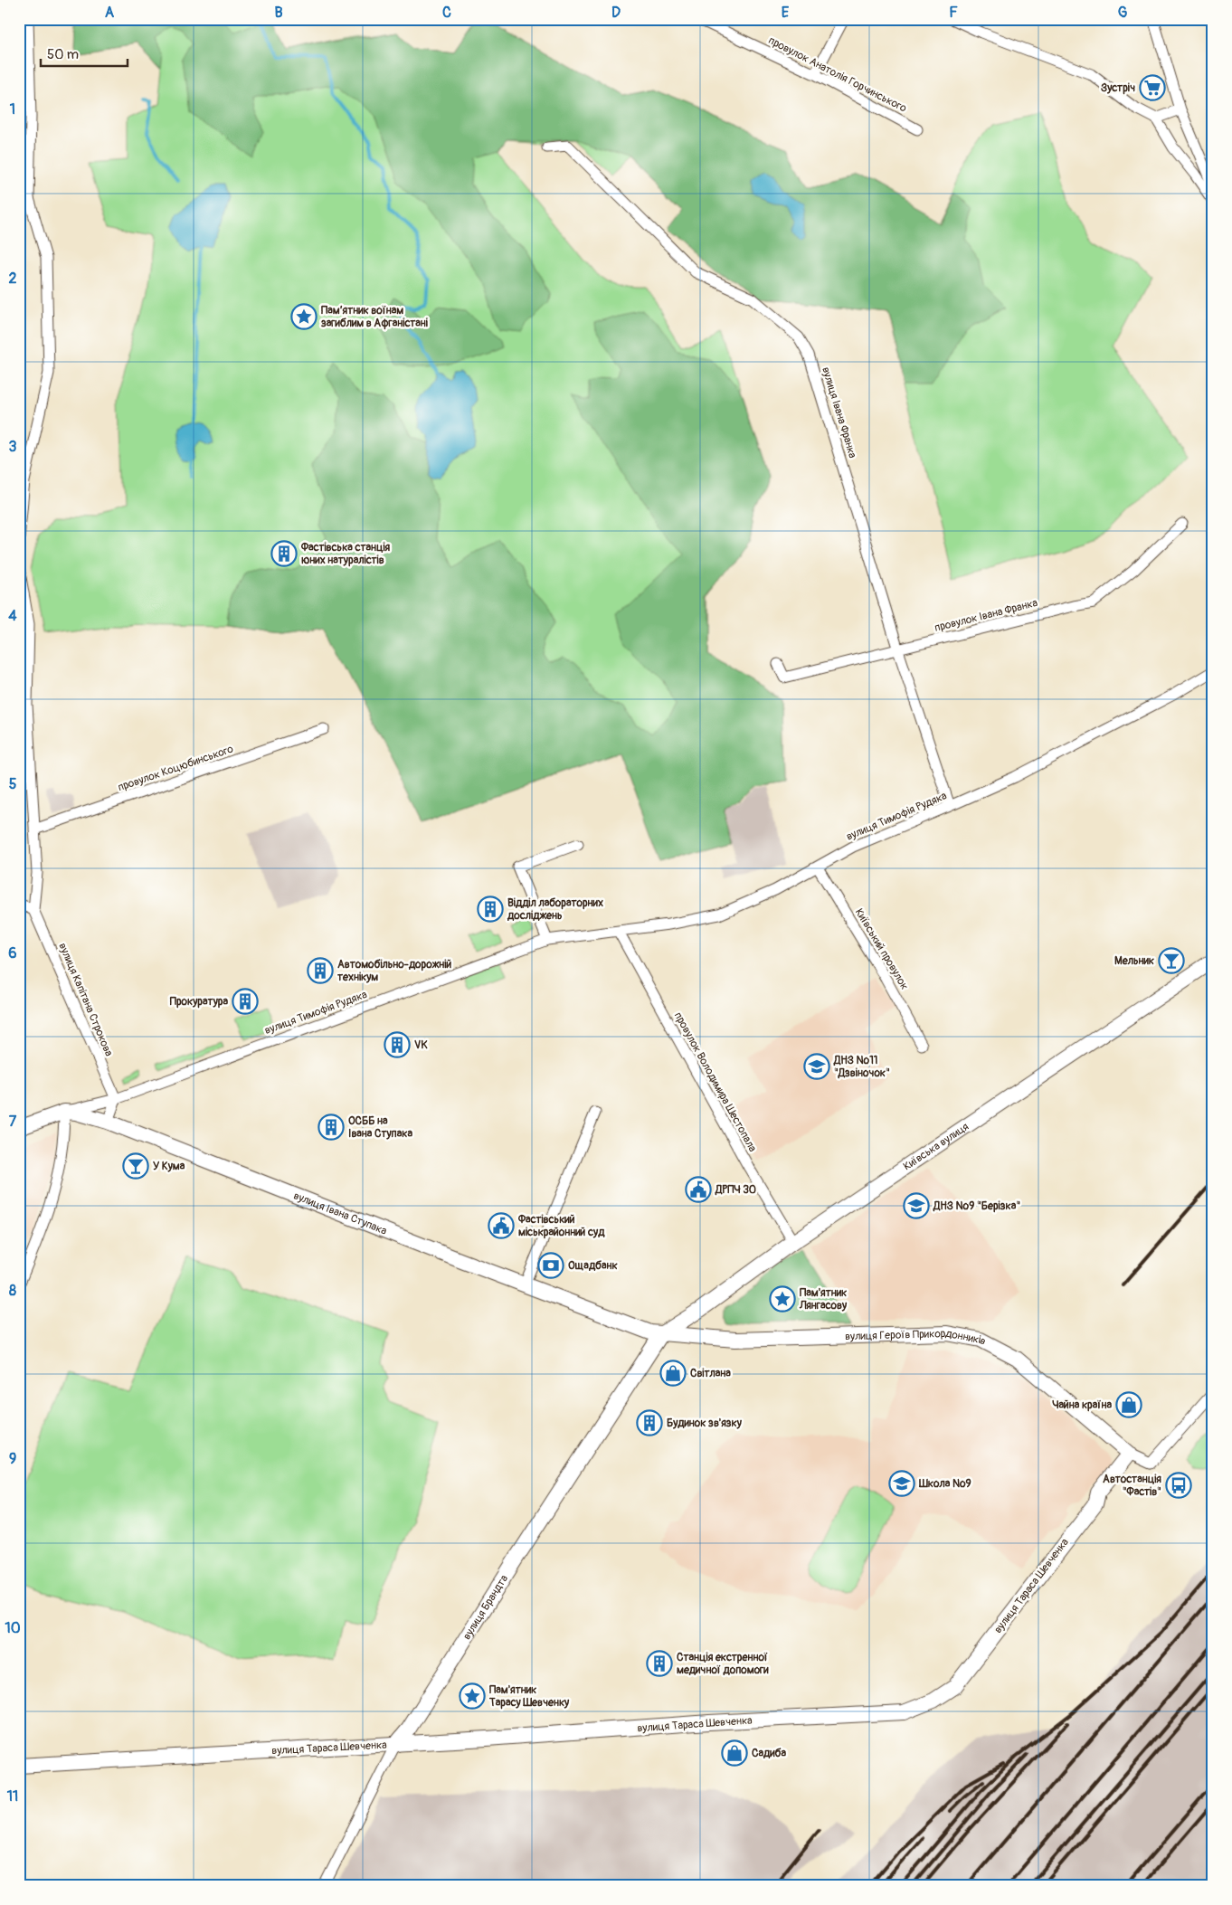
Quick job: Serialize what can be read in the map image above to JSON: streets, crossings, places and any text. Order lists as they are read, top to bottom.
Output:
{
  "streets": {
    "street": [
      "провулок Анатолія Горчинського",
      "вулиця Івана Франка",
      "провулок Івана Франка",
      "провулок Коцюбинського",
      "вулиця Тимофія Рудяка",
      "Київський провулок",
      "вулиця Капітана Строкова",
      "провулок Володимира Шестопала",
      "Київська вулиця",
      "вулиця Івана Ступака",
      "вулиця Героїв Прикордонників",
      "вулиця Тараса Шевченка",
      "вулиця Брандта"
    ]
  },
  "crossings": [
    ["вулиця Івана Франка", "провулок Івана Франка"],
    ["вулиця Івана Франка", "вулиця Тимофія Рудяка"],
    ["провулок Коцюбинського", "вулиця Капітана Строкова"],
    ["вулиця Тимофія Рудяка", "Київський провулок"],
    ["вулиця Тимофія Рудяка", "вулиця Капітана Строкова"],
    ["вулиця Тимофія Рудяка", "провулок Володимира Шестопала"],
    ["вулиця Тимофія Рудяка", "вулиця Івана Ступака"],
    ["провулок Володимира Шестопала", "Київська вулиця"],
    ["Київська вулиця", "вулиця Івана Ступака"],
    ["Київська вулиця", "вулиця Героїв Прикордонників"],
    ["Київська вулиця", "вулиця Брандта"],
    ["вулиця Івана Ступака", "вулиця Героїв Прикордонників"],
    ["вулиця Івана Ступака", "вулиця Брандта"],
    ["вулиця Героїв Прикордонників", "вулиця Тараса Шевченка"],
    ["вулиця Героїв Прикордонників", "вулиця Брандта"],
    ["вулиця Тараса Шевченка", "вулиця Брандта"]
  ],
  "places": {
    "supermarket": ["Зустріч"],
    "place": ["Пам’ятник воїнам загиблим в Афганістані", "Пам'ятник Лянгасову", "Пам'ятник Тарасу Шевченку"],
    "building": [
      "Фастівська станція юних натуралістів",
      "Відділ лабораторних досліджень",
      "Автомобільно-дорожній технікум",
      "Прокуратура",
      "VK",
      "ОСББ на Івана Ступака",
      "Будинок зв'язку",
      "Станція екстренної медичної допомоги"
    ],
    "bar": ["Мельник", "У Кума"],
    "school or university": ["ДНЗ №11 \"Дзвіночок\"", "ДНЗ №9 \"Берізка\"", "Школа №9"],
    "public building": ["ДРПЧ 30", "Фастівський міськрайонний суд"],
    "bank": ["Ощадбанк"],
    "shop": ["Світлана", "Чайна країна", "Садиба"],
    "bus stop": ["Автостанція \"Фастів\""]
  },
  "scale_bar": "50 m",
  "grid": {
    "columns": [
      "A",
      "B",
      "C",
      "D",
      "E",
      "F",
      "G"
    ],
    "rows": [
      "1",
      "2",
      "3",
      "4",
      "5",
      "6",
      "7",
      "8",
      "9",
      "10",
      "11"
    ]
  }
}
